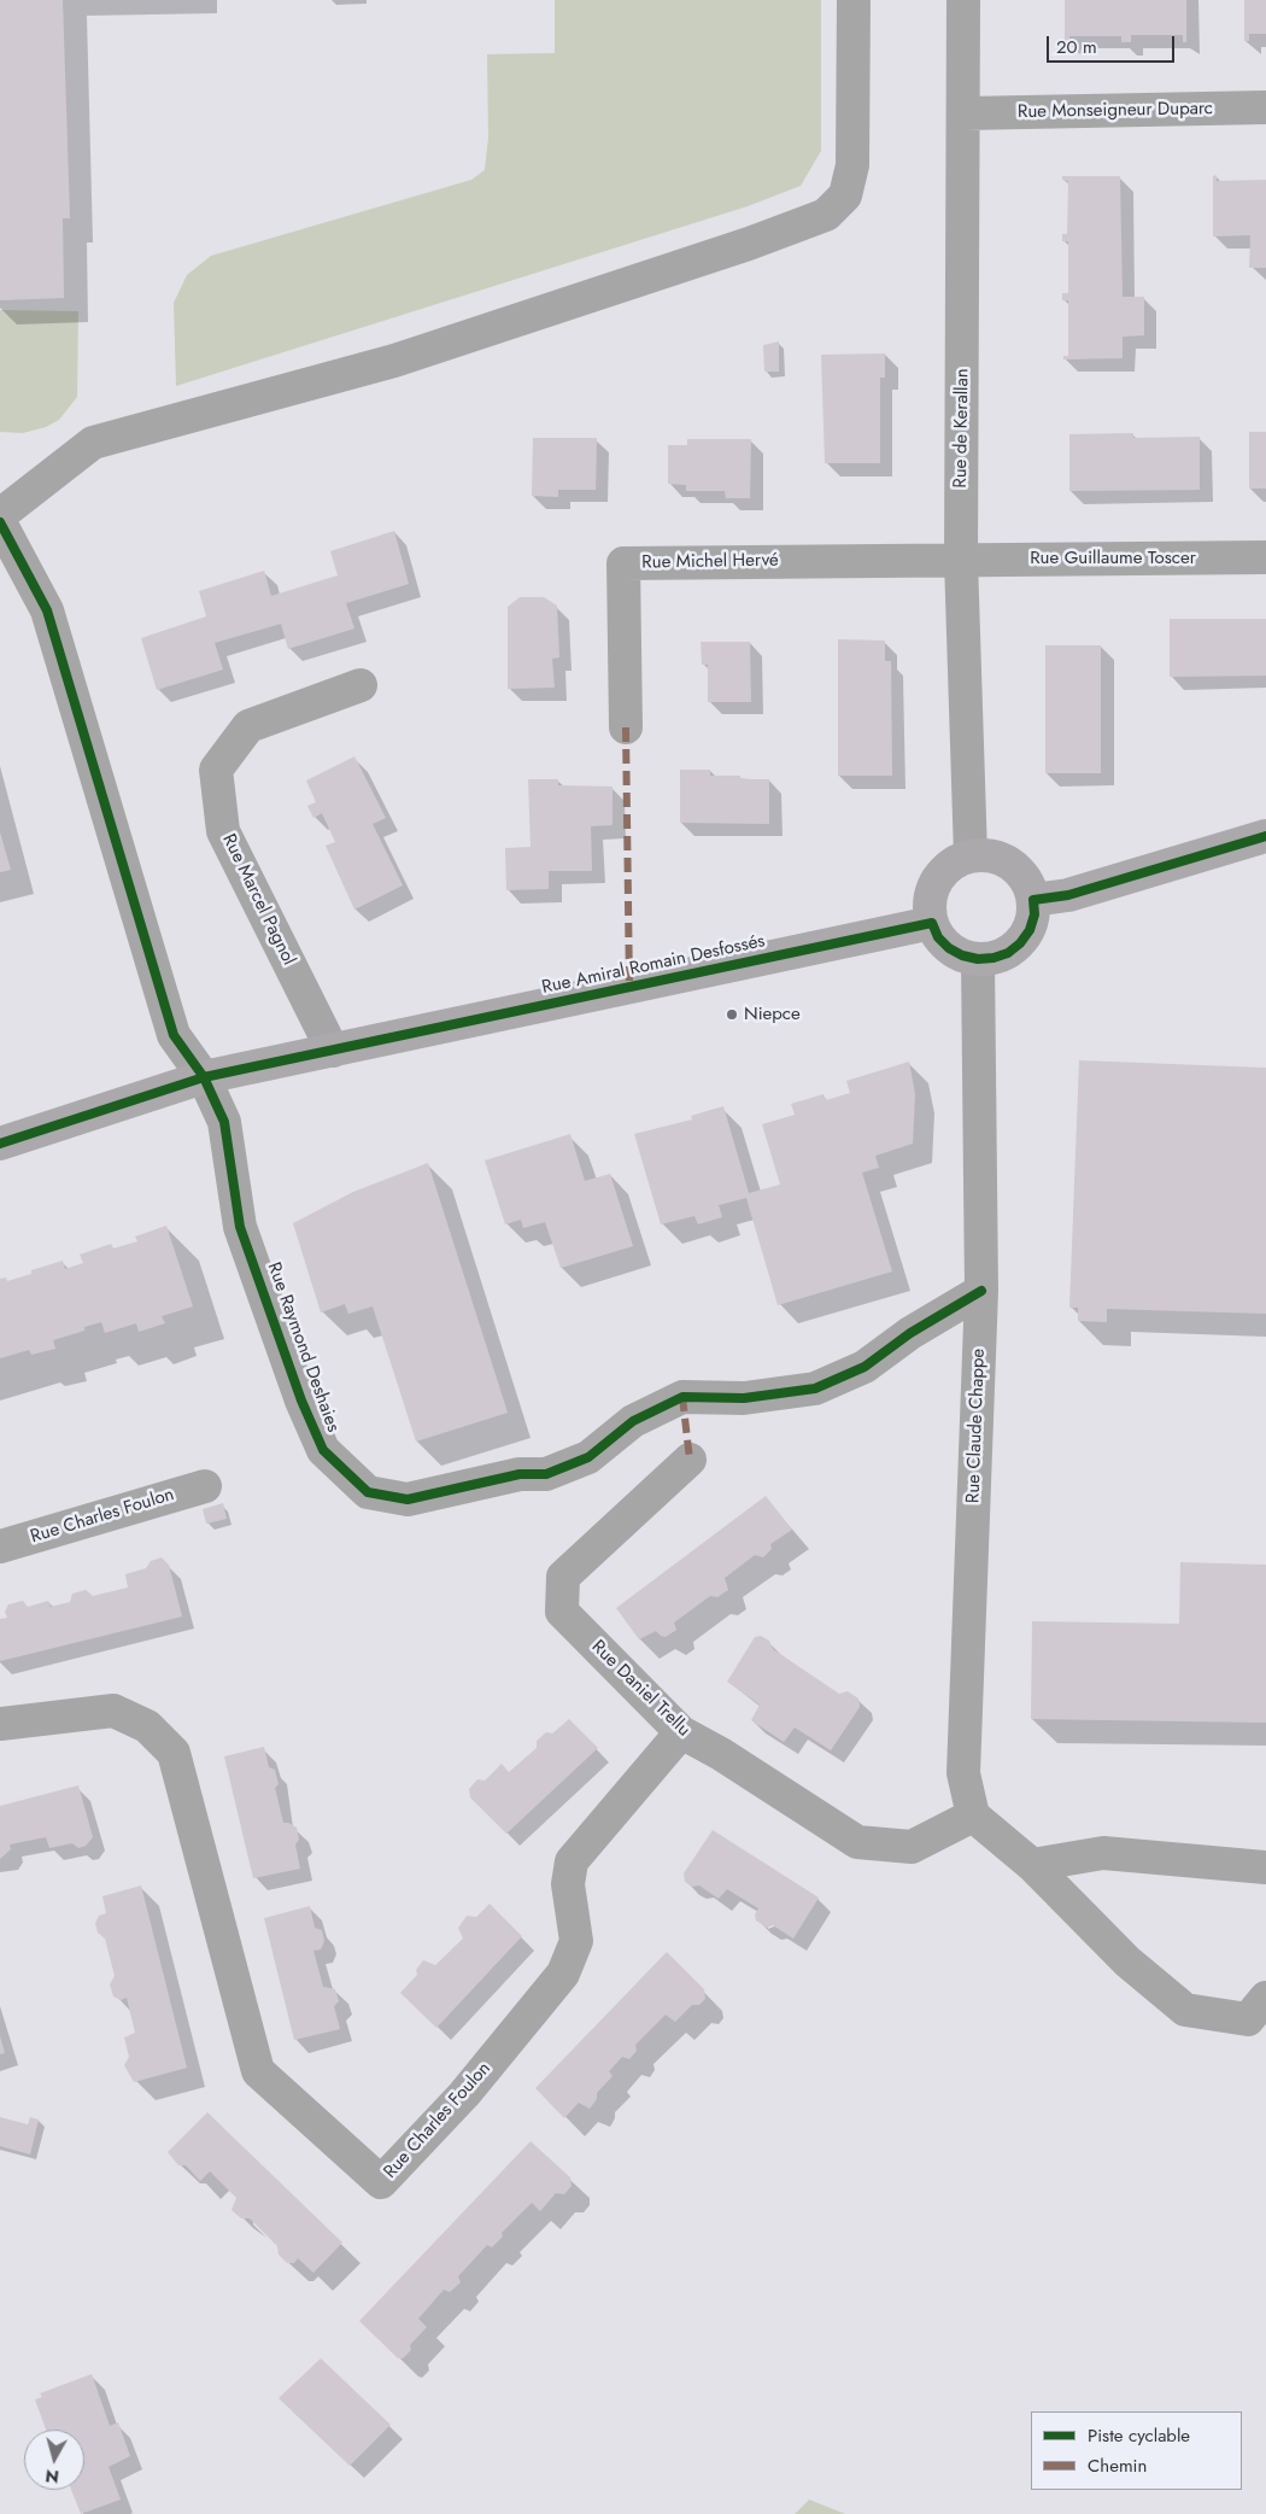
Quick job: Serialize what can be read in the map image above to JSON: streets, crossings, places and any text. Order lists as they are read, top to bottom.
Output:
{
  "streets": {
    "main road": ["Rue Amiral Romain Desfossés"],
    "street": [
      "Rue Monseigneur Duparc",
      "Rue de Kerallan",
      "Rue Guillaume Toscer",
      "Rue Michel Hervé",
      "Rue Marcel Pagnol",
      "Rue Raymond Deshaies",
      "Rue Claude Chappe",
      "Rue Charles Foulon",
      "Rue Daniel Trellu"
    ]
  },
  "crossings": [
    ["Rue Monseigneur Duparc", "Rue de Kerallan"],
    ["Rue de Kerallan", "Rue Guillaume Toscer"],
    ["Rue de Kerallan", "Rue Michel Hervé"],
    ["Rue de Kerallan", "Rue Amiral Romain Desfossés"],
    ["Rue de Kerallan", "Rue Claude Chappe"],
    ["Rue Guillaume Toscer", "Rue Michel Hervé"],
    ["Rue Marcel Pagnol", "Rue Amiral Romain Desfossés"],
    ["Rue Amiral Romain Desfossés", "Rue Raymond Deshaies"],
    ["Rue Amiral Romain Desfossés", "Rue Claude Chappe"],
    ["Rue Raymond Deshaies", "Rue Claude Chappe"],
    ["Rue Claude Chappe", "Rue Daniel Trellu"],
    ["Rue Charles Foulon", "Rue Daniel Trellu"]
  ],
  "places": ["Niepce"],
  "legend": ["Piste cyclable", "Chemin"],
  "scale_bar": "20 m",
  "north": "bottom"
}
